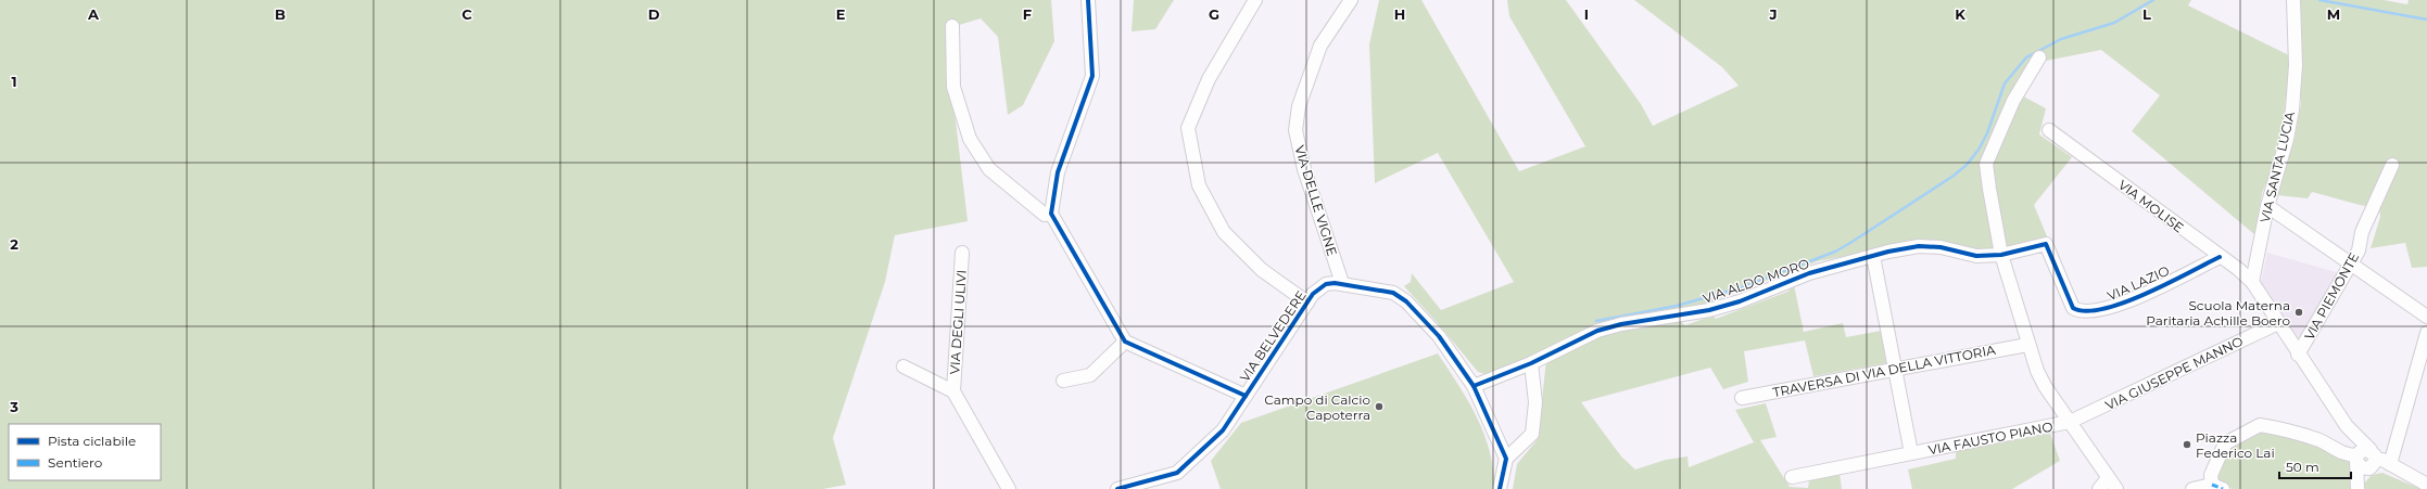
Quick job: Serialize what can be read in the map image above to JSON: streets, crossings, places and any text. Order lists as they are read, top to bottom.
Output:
{
  "streets": {
    "street": [
      "VIA SANTA LUCIA",
      "VIA DELLE VIGNE",
      "VIA MOLISE",
      "VIA ALDO MORO",
      "VIA LAZIO",
      "VIA PIEMONTE",
      "VIA DEGLI ULIVI",
      "VIA BELVEDERE",
      "TRAVERSA DI VIA DELLA VITTORIA",
      "VIA GIUSEPPE MANNO",
      "VIA FAUSTO PIANO"
    ]
  },
  "crossings": [
    ["VIA SANTA LUCIA", "VIA MOLISE"],
    ["VIA DELLE VIGNE", "VIA BELVEDERE"],
    ["VIA MOLISE", "VIA LAZIO"],
    ["VIA ALDO MORO", "VIA LAZIO"],
    ["VIA ALDO MORO", "VIA BELVEDERE"],
    ["VIA ALDO MORO", "VIA FAUSTO PIANO"],
    ["TRAVERSA DI VIA DELLA VITTORIA", "VIA FAUSTO PIANO"],
    ["VIA GIUSEPPE MANNO", "VIA FAUSTO PIANO"]
  ],
  "places": ["Scuola Materna Paritaria Achille Boero", "Campo di Calcio Capoterra", "Piazza Federico Lai"],
  "legend": ["Pista ciclabile", "Sentiero"],
  "scale_bar": "50 m",
  "grid": {
    "columns": [
      "A",
      "B",
      "C",
      "D",
      "E",
      "F",
      "G",
      "H",
      "I",
      "J",
      "K",
      "L",
      "M"
    ],
    "rows": ["1", "2", "3"]
  }
}
